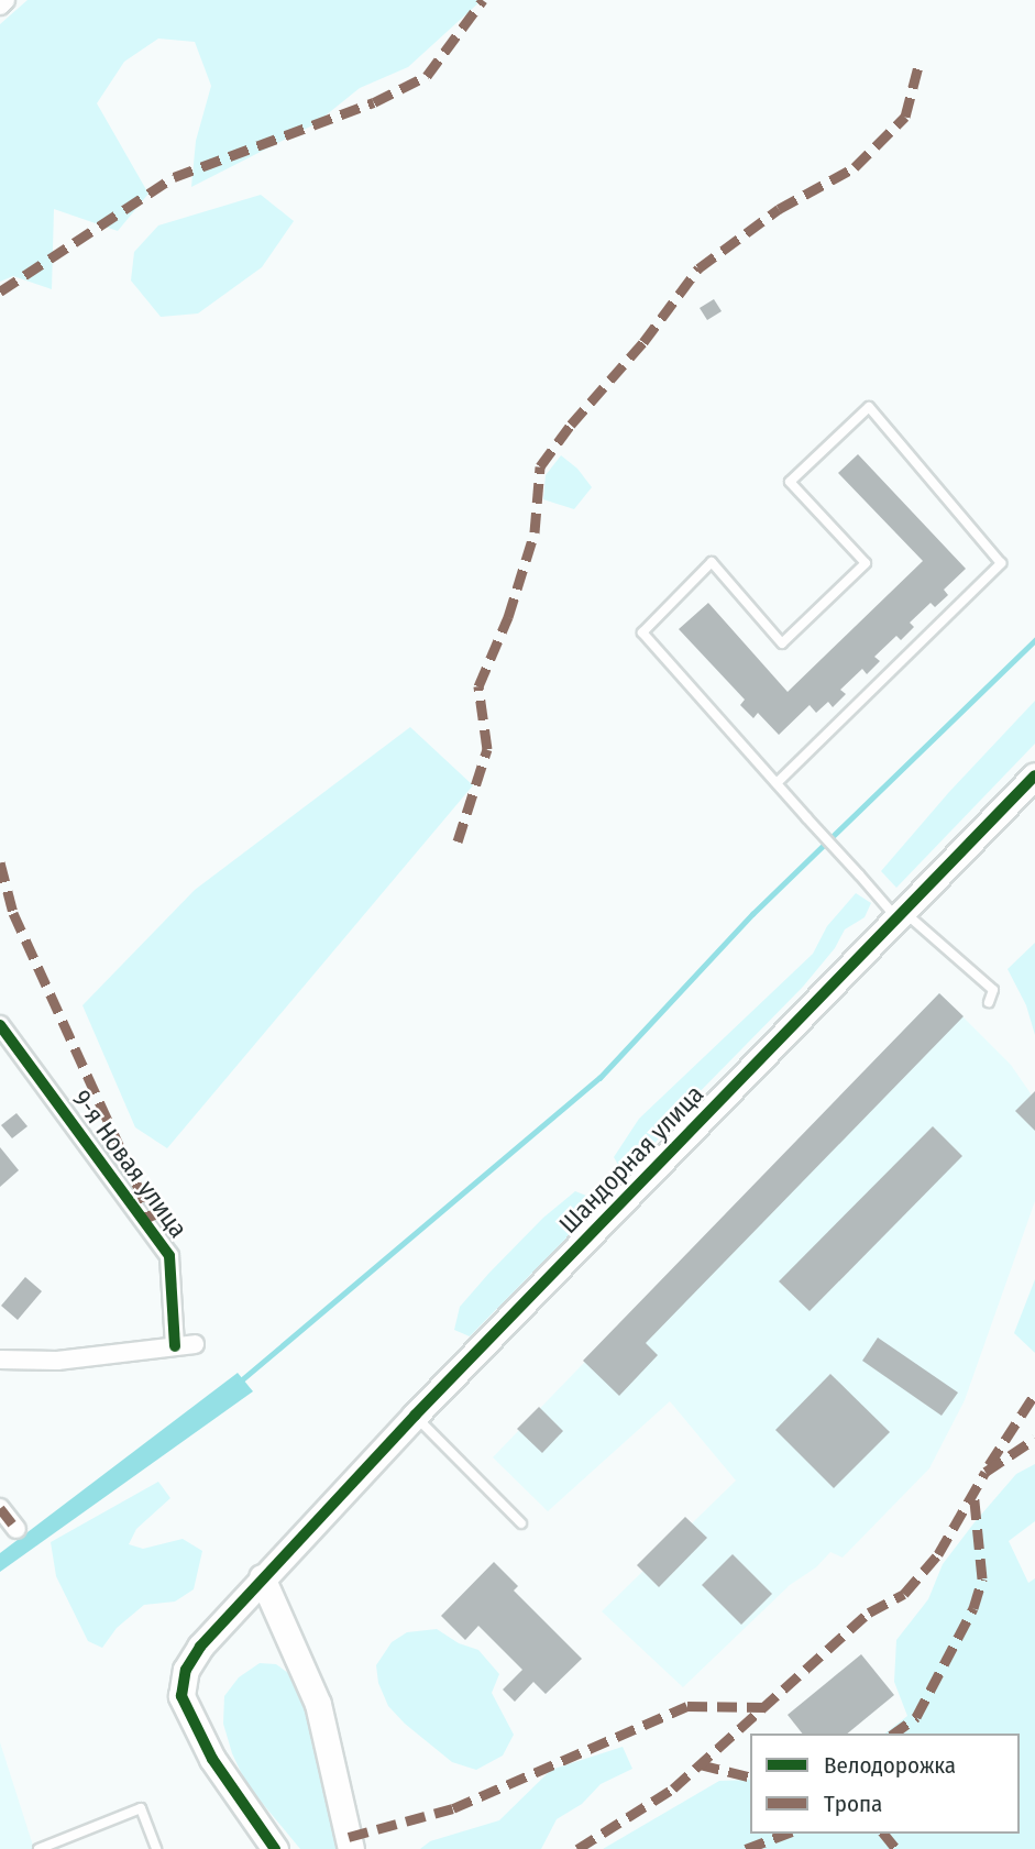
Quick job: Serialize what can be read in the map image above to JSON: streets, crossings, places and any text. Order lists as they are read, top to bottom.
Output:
{
  "streets": {
    "street": ["Шандорная улица", "9-я Новая улица"]
  },
  "legend": ["Велодорожка", "Тропа"]
}
